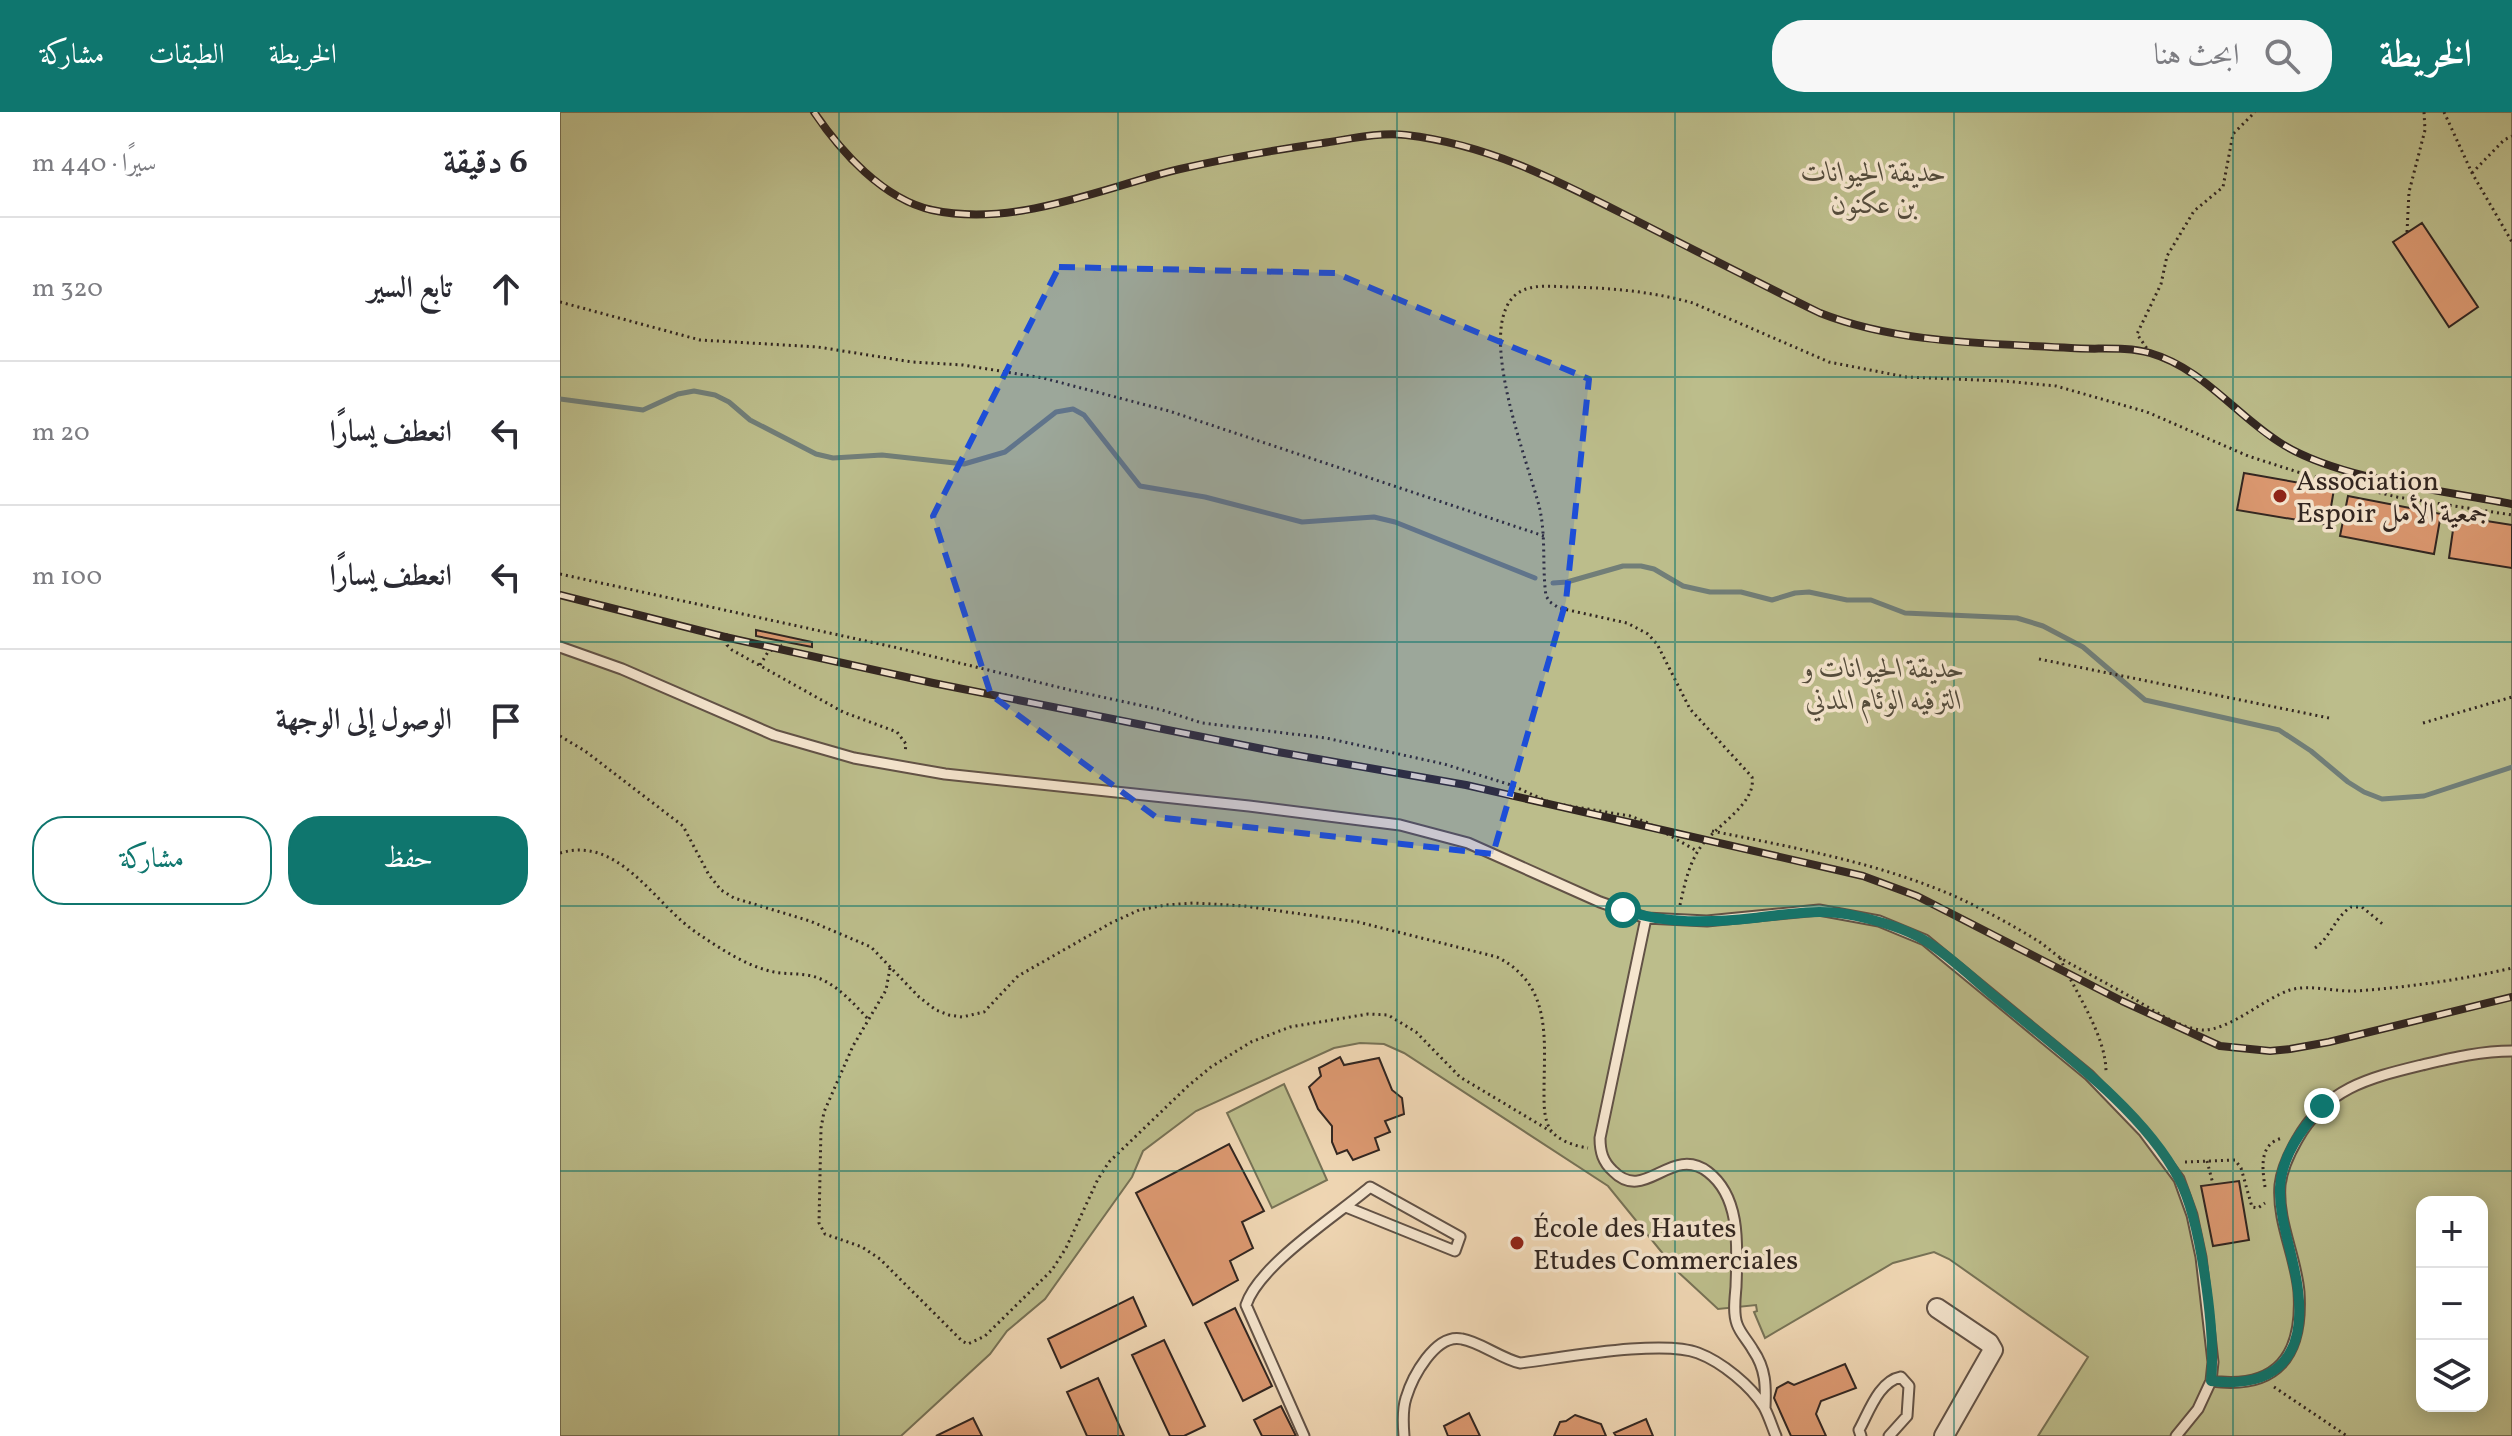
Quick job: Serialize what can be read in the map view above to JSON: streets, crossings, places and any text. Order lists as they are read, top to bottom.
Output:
{
  "parks": ["حديقة الحيوانات بن عكنون", "حديقة الحيوانات و الترفيه الوئام المدني"],
  "places": ["Association Espoir جمعية الأمل", "École des Hautes Etudes Commerciales"],
  "page": {
    "header": "الخريطة",
    "search": "ابحث هنا",
    "nav": ["الخريطة", "الطبقات", "مشاركة"],
    "heading": ["6 دقيقة", "سيرًا · 440 m"],
    "list": [
      ["تابع السير", "320 m"],
      ["انعطف يسارًا", "20 m"],
      ["انعطف يسارًا", "100 m"],
      "الوصول إلى الوجهة"
    ],
    "buttons": ["حفظ", "مشاركة"],
    "map_buttons": ["+", "−"]
  }
}
